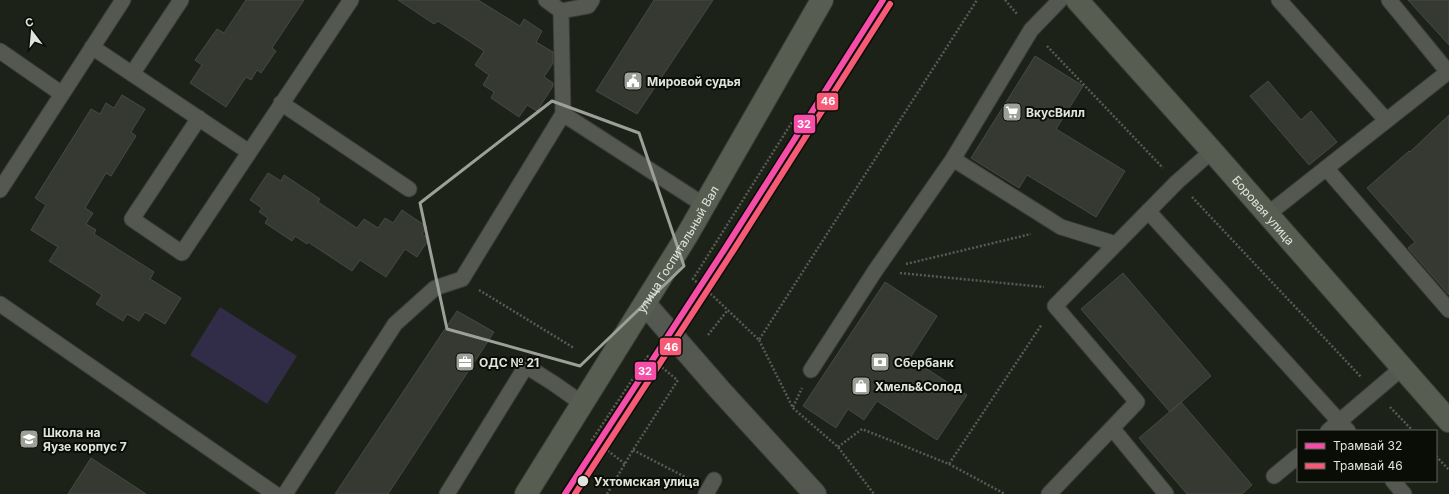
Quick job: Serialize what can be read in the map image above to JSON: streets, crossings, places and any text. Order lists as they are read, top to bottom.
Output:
{
  "streets": {
    "main road": ["Боровая улица", "улица Госпитальный Вал"]
  },
  "places": {
    "public building": ["Мировой судья"],
    "supermarket": ["ВкусВилл"],
    "office": ["ОДС № 21"],
    "bank": ["Сбербанк"],
    "shop": ["Хмель&Солод"],
    "school or university": ["Школа на Яузе корпус 7"],
    "other": ["Ухтомская улица"]
  },
  "lines": ["tram line 32", "tram line 46"],
  "legend": ["Трамвай 32", "Трамвай 46"],
  "north": "top"
}
